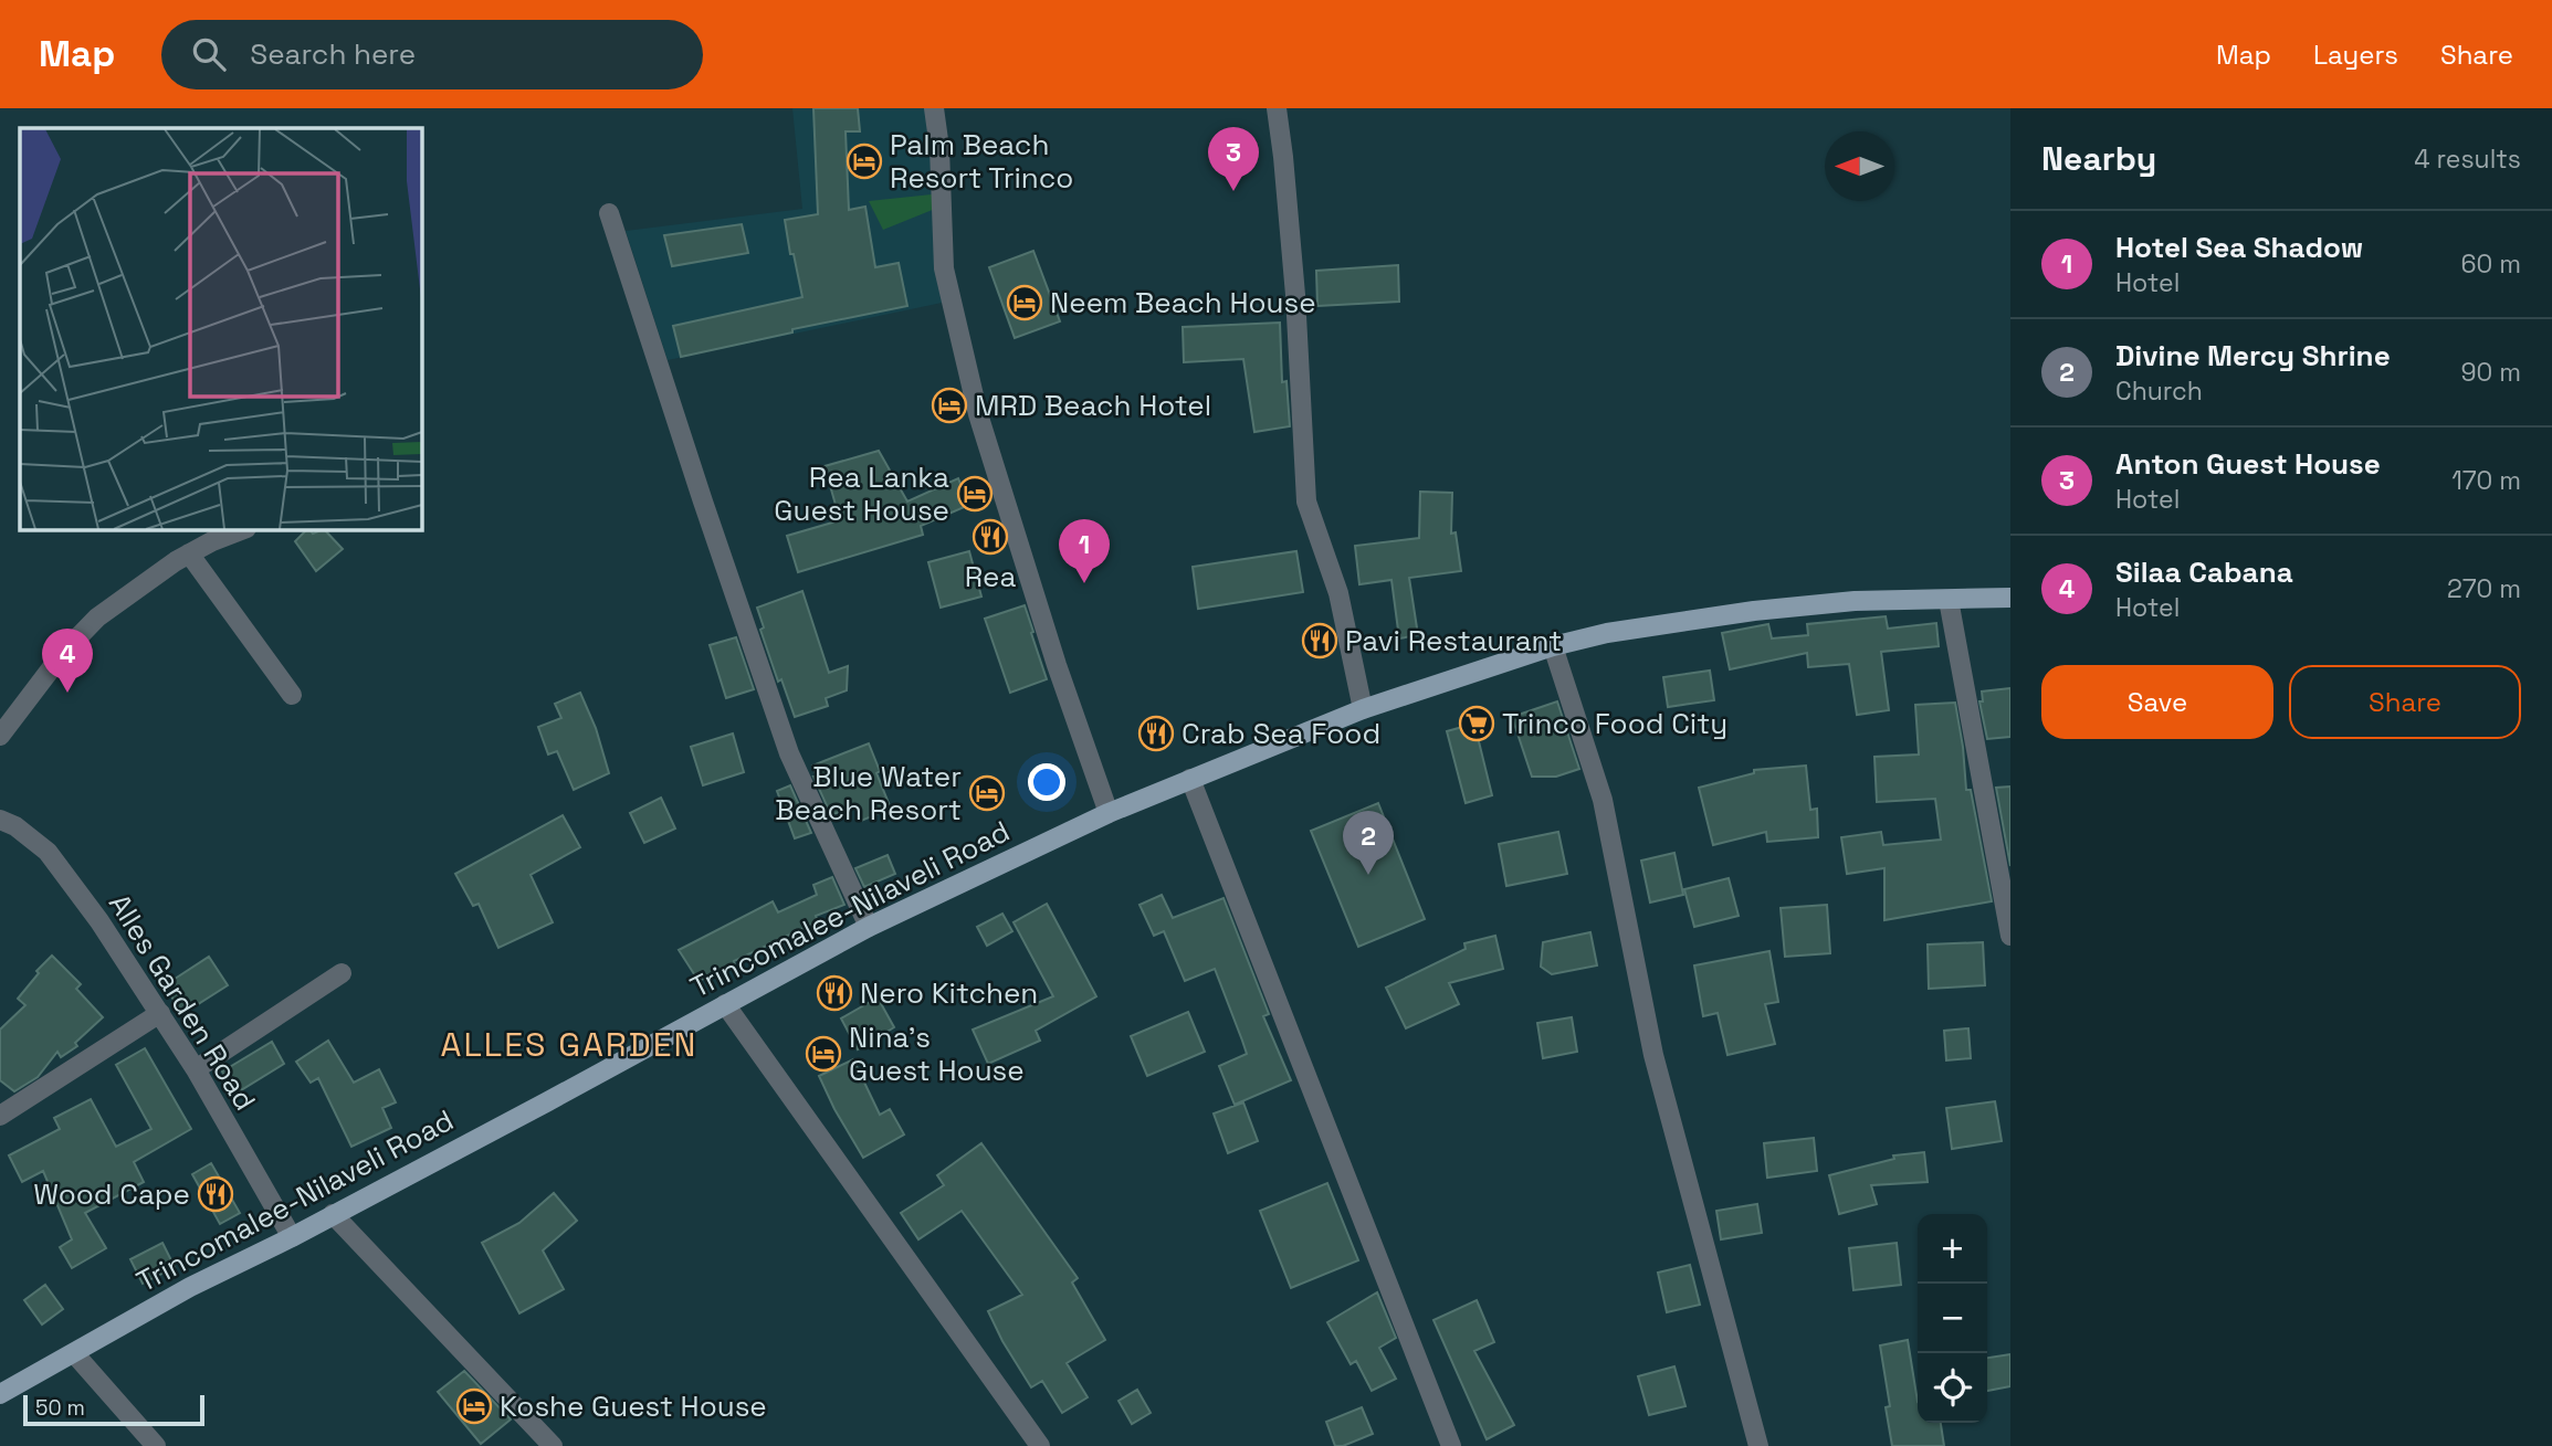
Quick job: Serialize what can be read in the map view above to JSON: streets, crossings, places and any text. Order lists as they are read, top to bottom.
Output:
{
  "streets": {
    "main road": ["Trincomalee-Nilaveli Road"],
    "street": ["Alles Garden Road"]
  },
  "crossings": [
    ["Trincomalee-Nilaveli Road", "Alles Garden Road"]
  ],
  "districts": ["ALLES GARDEN"],
  "places": {
    "hotel": [
      "Palm Beach Resort Trinco",
      "Neem Beach House",
      "MRD Beach Hotel",
      "Rea Lanka Guest House",
      "Blue Water Beach Resort",
      "Nina’s Guest House",
      "Koshe Guest House"
    ],
    "restaurant": [
      "Rea",
      "Pavi Restaurant",
      "Crab Sea Food",
      "Nero Kitchen",
      "Wood Cape"
    ],
    "supermarket": ["Trinco Food City"]
  },
  "scale_bar": "50 m",
  "north": "left",
  "page": {
    "header": "Map",
    "search": "Search here",
    "nav": ["Map", "Layers", "Share"],
    "heading": ["Nearby", "4 results"],
    "pins": [
      "3",
      "1",
      "4",
      "2"
    ],
    "list": [
      {
        "mark": "1",
        "name": "Hotel Sea Shadow",
        "note": "Hotel",
        "value": "60 m"
      },
      {
        "mark": "2",
        "name": "Divine Mercy Shrine",
        "note": "Church",
        "value": "90 m"
      },
      {
        "mark": "3",
        "name": "Anton Guest House",
        "note": "Hotel",
        "value": "170 m"
      },
      {
        "mark": "4",
        "name": "Silaa Cabana",
        "note": "Hotel",
        "value": "270 m"
      }
    ],
    "buttons": ["Save", "Share"],
    "map_buttons": ["+", "−"],
    "scale": "50 m"
  }
}
